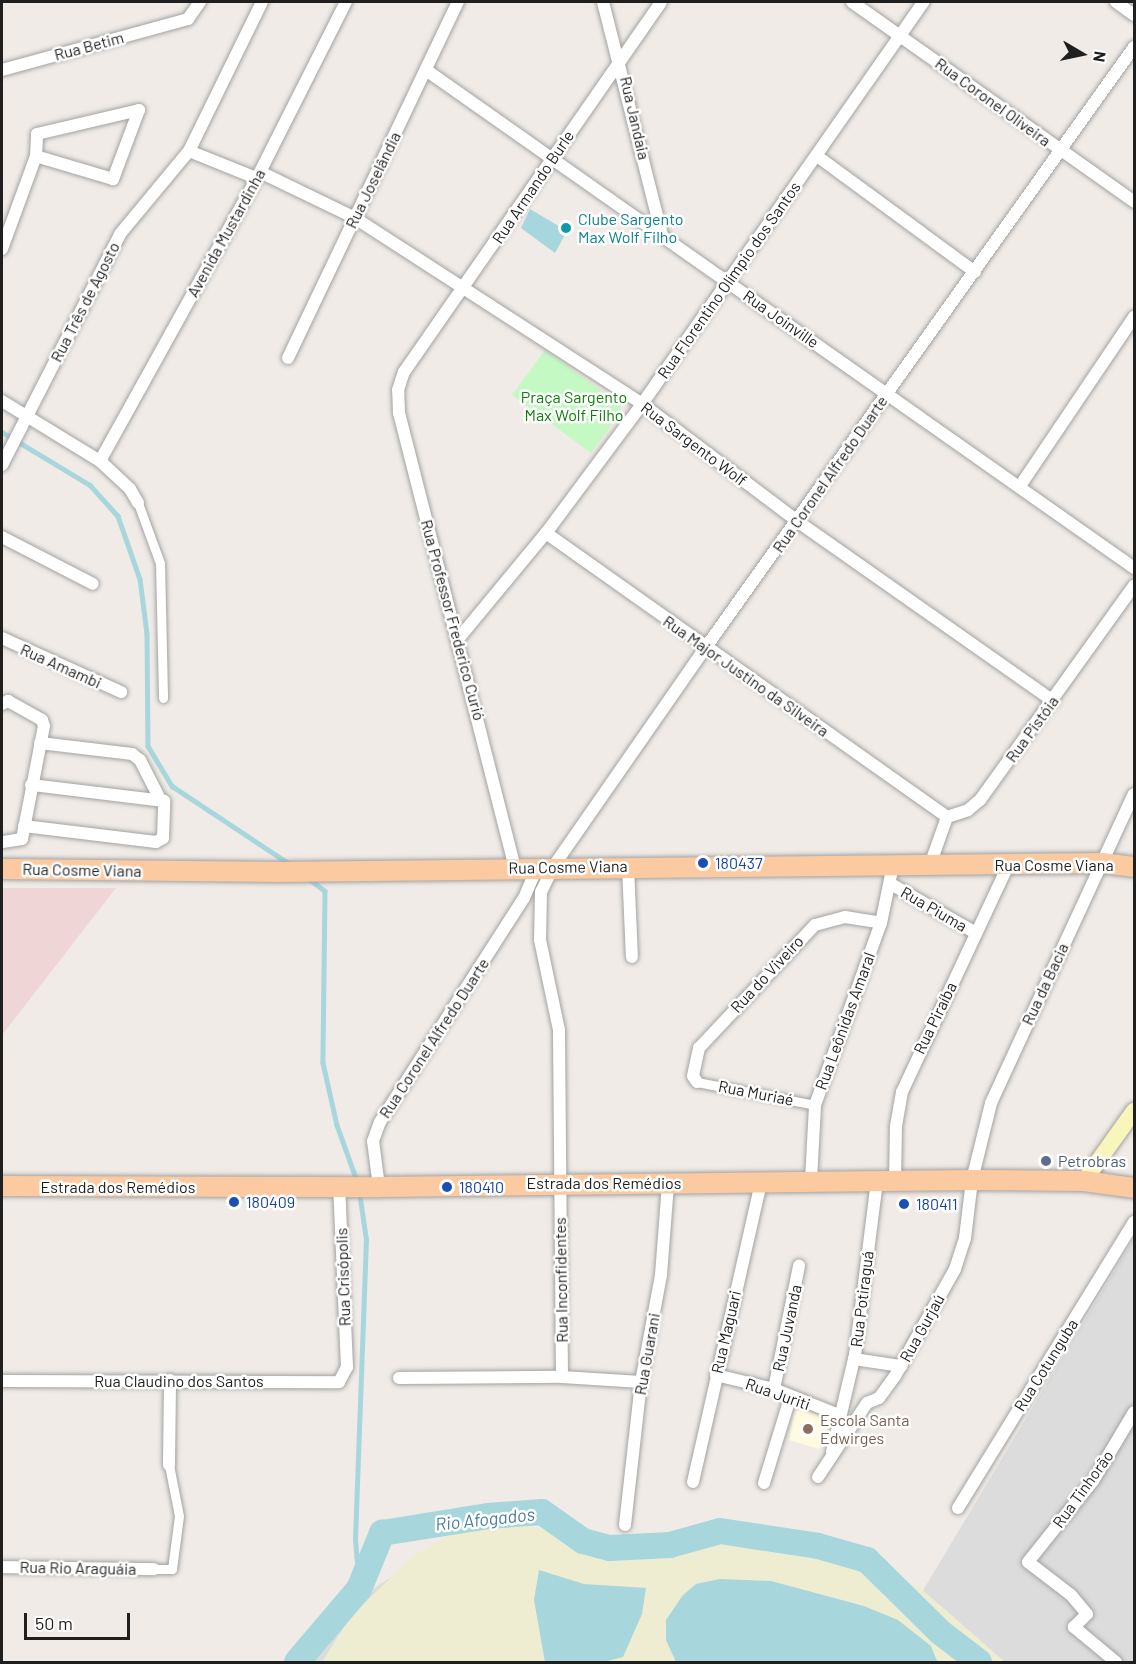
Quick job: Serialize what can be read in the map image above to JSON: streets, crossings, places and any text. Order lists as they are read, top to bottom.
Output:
{
  "streets": {
    "main road": ["Rua Cosme Viana", "Estrada dos Remédios"],
    "street": [
      "Rua Betim",
      "Rua Coronel Oliveira",
      "Rua Jandaia",
      "Rua Joselândia",
      "Rua Armando Burle",
      "Avenida Mustardinha",
      "Rua Florentino Olímpio dos Santos",
      "Rua Três de Agosto",
      "Rua Joinville",
      "Rua Sargento Wolf",
      "Rua Coronel Alfredo Duarte",
      "Rua Professor Frederico Curió",
      "Rua Amambi",
      "Rua Major Justino da Silveira",
      "Rua Pistóia",
      "Rua Piuma",
      "Rua do Viveiro",
      "Rua da Bacia",
      "Rua Piraíba",
      "Rua Leônidas Amaral",
      "Rua Muriaé",
      "Rua Crisópolis",
      "Rua Inconfidentes",
      "Rua Potiraguá",
      "Rua Juvanda",
      "Rua Gurjaú",
      "Rua Maguari",
      "Rua Guarani",
      "Rua Cotunguba",
      "Rua Claudino dos Santos",
      "Rua Juriti",
      "Rua Tinhorão",
      "Rua Rio Araguáia"
    ]
  },
  "crossings": [
    ["Rua Coronel Oliveira", "Rua Florentino Olímpio dos Santos"],
    ["Rua Coronel Oliveira", "Rua Coronel Alfredo Duarte"],
    ["Rua Jandaia", "Rua Armando Burle"],
    ["Rua Jandaia", "Rua Joinville"],
    ["Rua Joselândia", "Rua Joinville"],
    ["Rua Joselândia", "Rua Sargento Wolf"],
    ["Rua Armando Burle", "Rua Joinville"],
    ["Rua Armando Burle", "Rua Sargento Wolf"],
    ["Rua Armando Burle", "Rua Professor Frederico Curió"],
    ["Avenida Mustardinha", "Rua Sargento Wolf"],
    ["Rua Florentino Olímpio dos Santos", "Rua Joinville"],
    ["Rua Florentino Olímpio dos Santos", "Rua Sargento Wolf"],
    ["Rua Florentino Olímpio dos Santos", "Rua Professor Frederico Curió"],
    ["Rua Florentino Olímpio dos Santos", "Rua Major Justino da Silveira"],
    ["Rua Três de Agosto", "Rua Sargento Wolf"],
    ["Rua Joinville", "Rua Coronel Alfredo Duarte"],
    ["Rua Sargento Wolf", "Rua Coronel Alfredo Duarte"],
    ["Rua Sargento Wolf", "Rua Pistóia"],
    ["Rua Coronel Alfredo Duarte", "Rua Major Justino da Silveira"],
    ["Rua Coronel Alfredo Duarte", "Rua Cosme Viana"],
    ["Rua Coronel Alfredo Duarte", "Estrada dos Remédios"],
    ["Rua Coronel Alfredo Duarte", "Rua Inconfidentes"],
    ["Rua Professor Frederico Curió", "Rua Cosme Viana"],
    ["Rua Major Justino da Silveira", "Rua Pistóia"],
    ["Rua Cosme Viana", "Rua Piuma"],
    ["Rua Cosme Viana", "Rua da Bacia"],
    ["Rua Cosme Viana", "Rua Piraíba"],
    ["Rua Cosme Viana", "Rua Leônidas Amaral"],
    ["Rua Piuma", "Rua Piraíba"],
    ["Rua Piuma", "Rua Leônidas Amaral"],
    ["Rua do Viveiro", "Rua Leônidas Amaral"],
    ["Rua do Viveiro", "Rua Muriaé"],
    ["Rua da Bacia", "Estrada dos Remédios"],
    ["Rua da Bacia", "Rua Gurjaú"],
    ["Rua Piraíba", "Estrada dos Remédios"],
    ["Rua Piraíba", "Rua Potiraguá"],
    ["Rua Leônidas Amaral", "Rua Muriaé"],
    ["Rua Leônidas Amaral", "Estrada dos Remédios"],
    ["Estrada dos Remédios", "Rua Crisópolis"],
    ["Estrada dos Remédios", "Rua Inconfidentes"],
    ["Estrada dos Remédios", "Rua Potiraguá"],
    ["Estrada dos Remédios", "Rua Gurjaú"],
    ["Estrada dos Remédios", "Rua Maguari"],
    ["Estrada dos Remédios", "Rua Guarani"],
    ["Rua Crisópolis", "Rua Claudino dos Santos"],
    ["Rua Potiraguá", "Rua Gurjaú"],
    ["Rua Potiraguá", "Rua Juriti"],
    ["Rua Juvanda", "Rua Juriti"],
    ["Rua Gurjaú", "Rua Juriti"],
    ["Rua Maguari", "Rua Juriti"]
  ],
  "water": ["Rio Afogados"],
  "parks": ["Praça Sargento Max Wolf Filho"],
  "places": [
    "Clube Sargento Max Wolf Filho",
    "180437",
    "Petrobras",
    "180410",
    "180409",
    "180411",
    "Escola Santa Edwirges"
  ],
  "scale_bar": "50 m",
  "north": "right"
}
